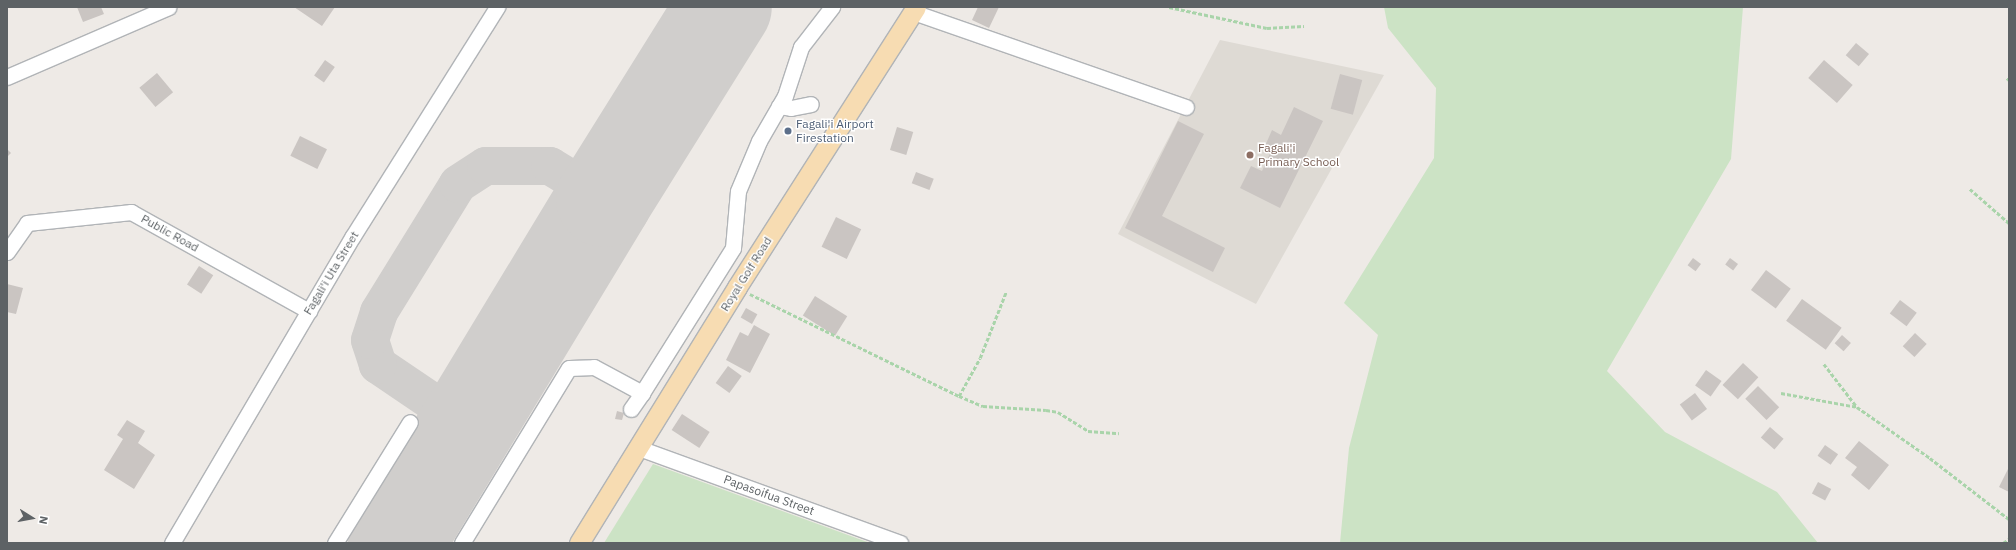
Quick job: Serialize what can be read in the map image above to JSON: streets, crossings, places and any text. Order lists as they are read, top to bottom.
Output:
{
  "streets": {
    "main road": ["Royal Golf Road"],
    "street": ["Public Road", "Fagali'i Uta Street", "Papasoifua Street"]
  },
  "crossings": [
    ["Public Road", "Fagali'i Uta Street"],
    ["Royal Golf Road", "Papasoifua Street"]
  ],
  "places": ["Fagali'i Airport Firestation", "Fagali'i Primary School"],
  "north": "right"
}
